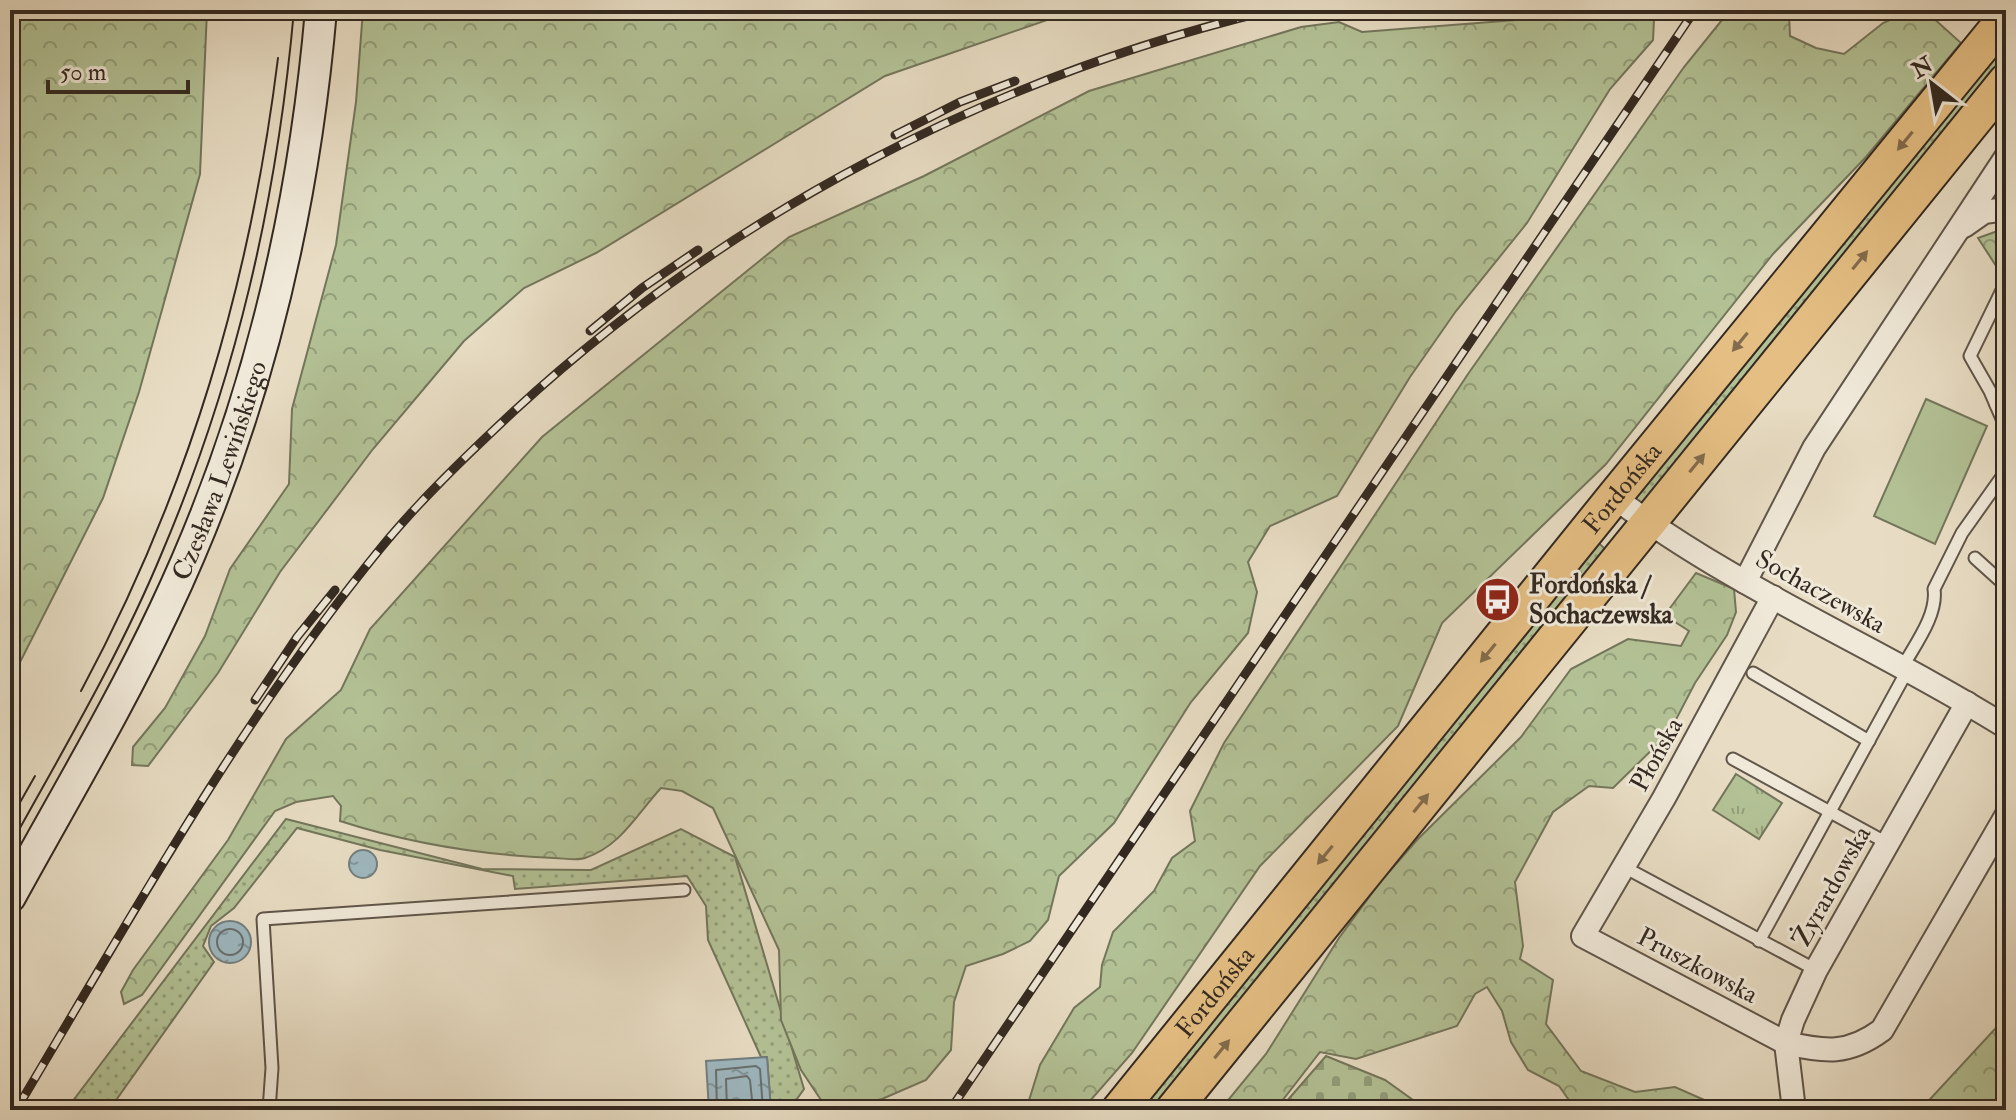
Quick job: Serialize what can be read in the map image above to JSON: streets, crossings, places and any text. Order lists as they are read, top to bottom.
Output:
{
  "streets": {
    "main road": ["Fordońska"],
    "street": [
      "Czesława Lewińskiego",
      "Sochaczewska",
      "Płońska",
      "Żyrardowska",
      "Pruszkowska"
    ]
  },
  "crossings": [
    ["Fordońska", "Sochaczewska"],
    ["Sochaczewska", "Płońska"],
    ["Sochaczewska", "Żyrardowska"],
    ["Płońska", "Pruszkowska"],
    ["Żyrardowska", "Pruszkowska"]
  ],
  "places": {
    "bus stop": ["Fordońska / Sochaczewska"]
  },
  "scale_bar": "50 m",
  "north": "top left"
}
